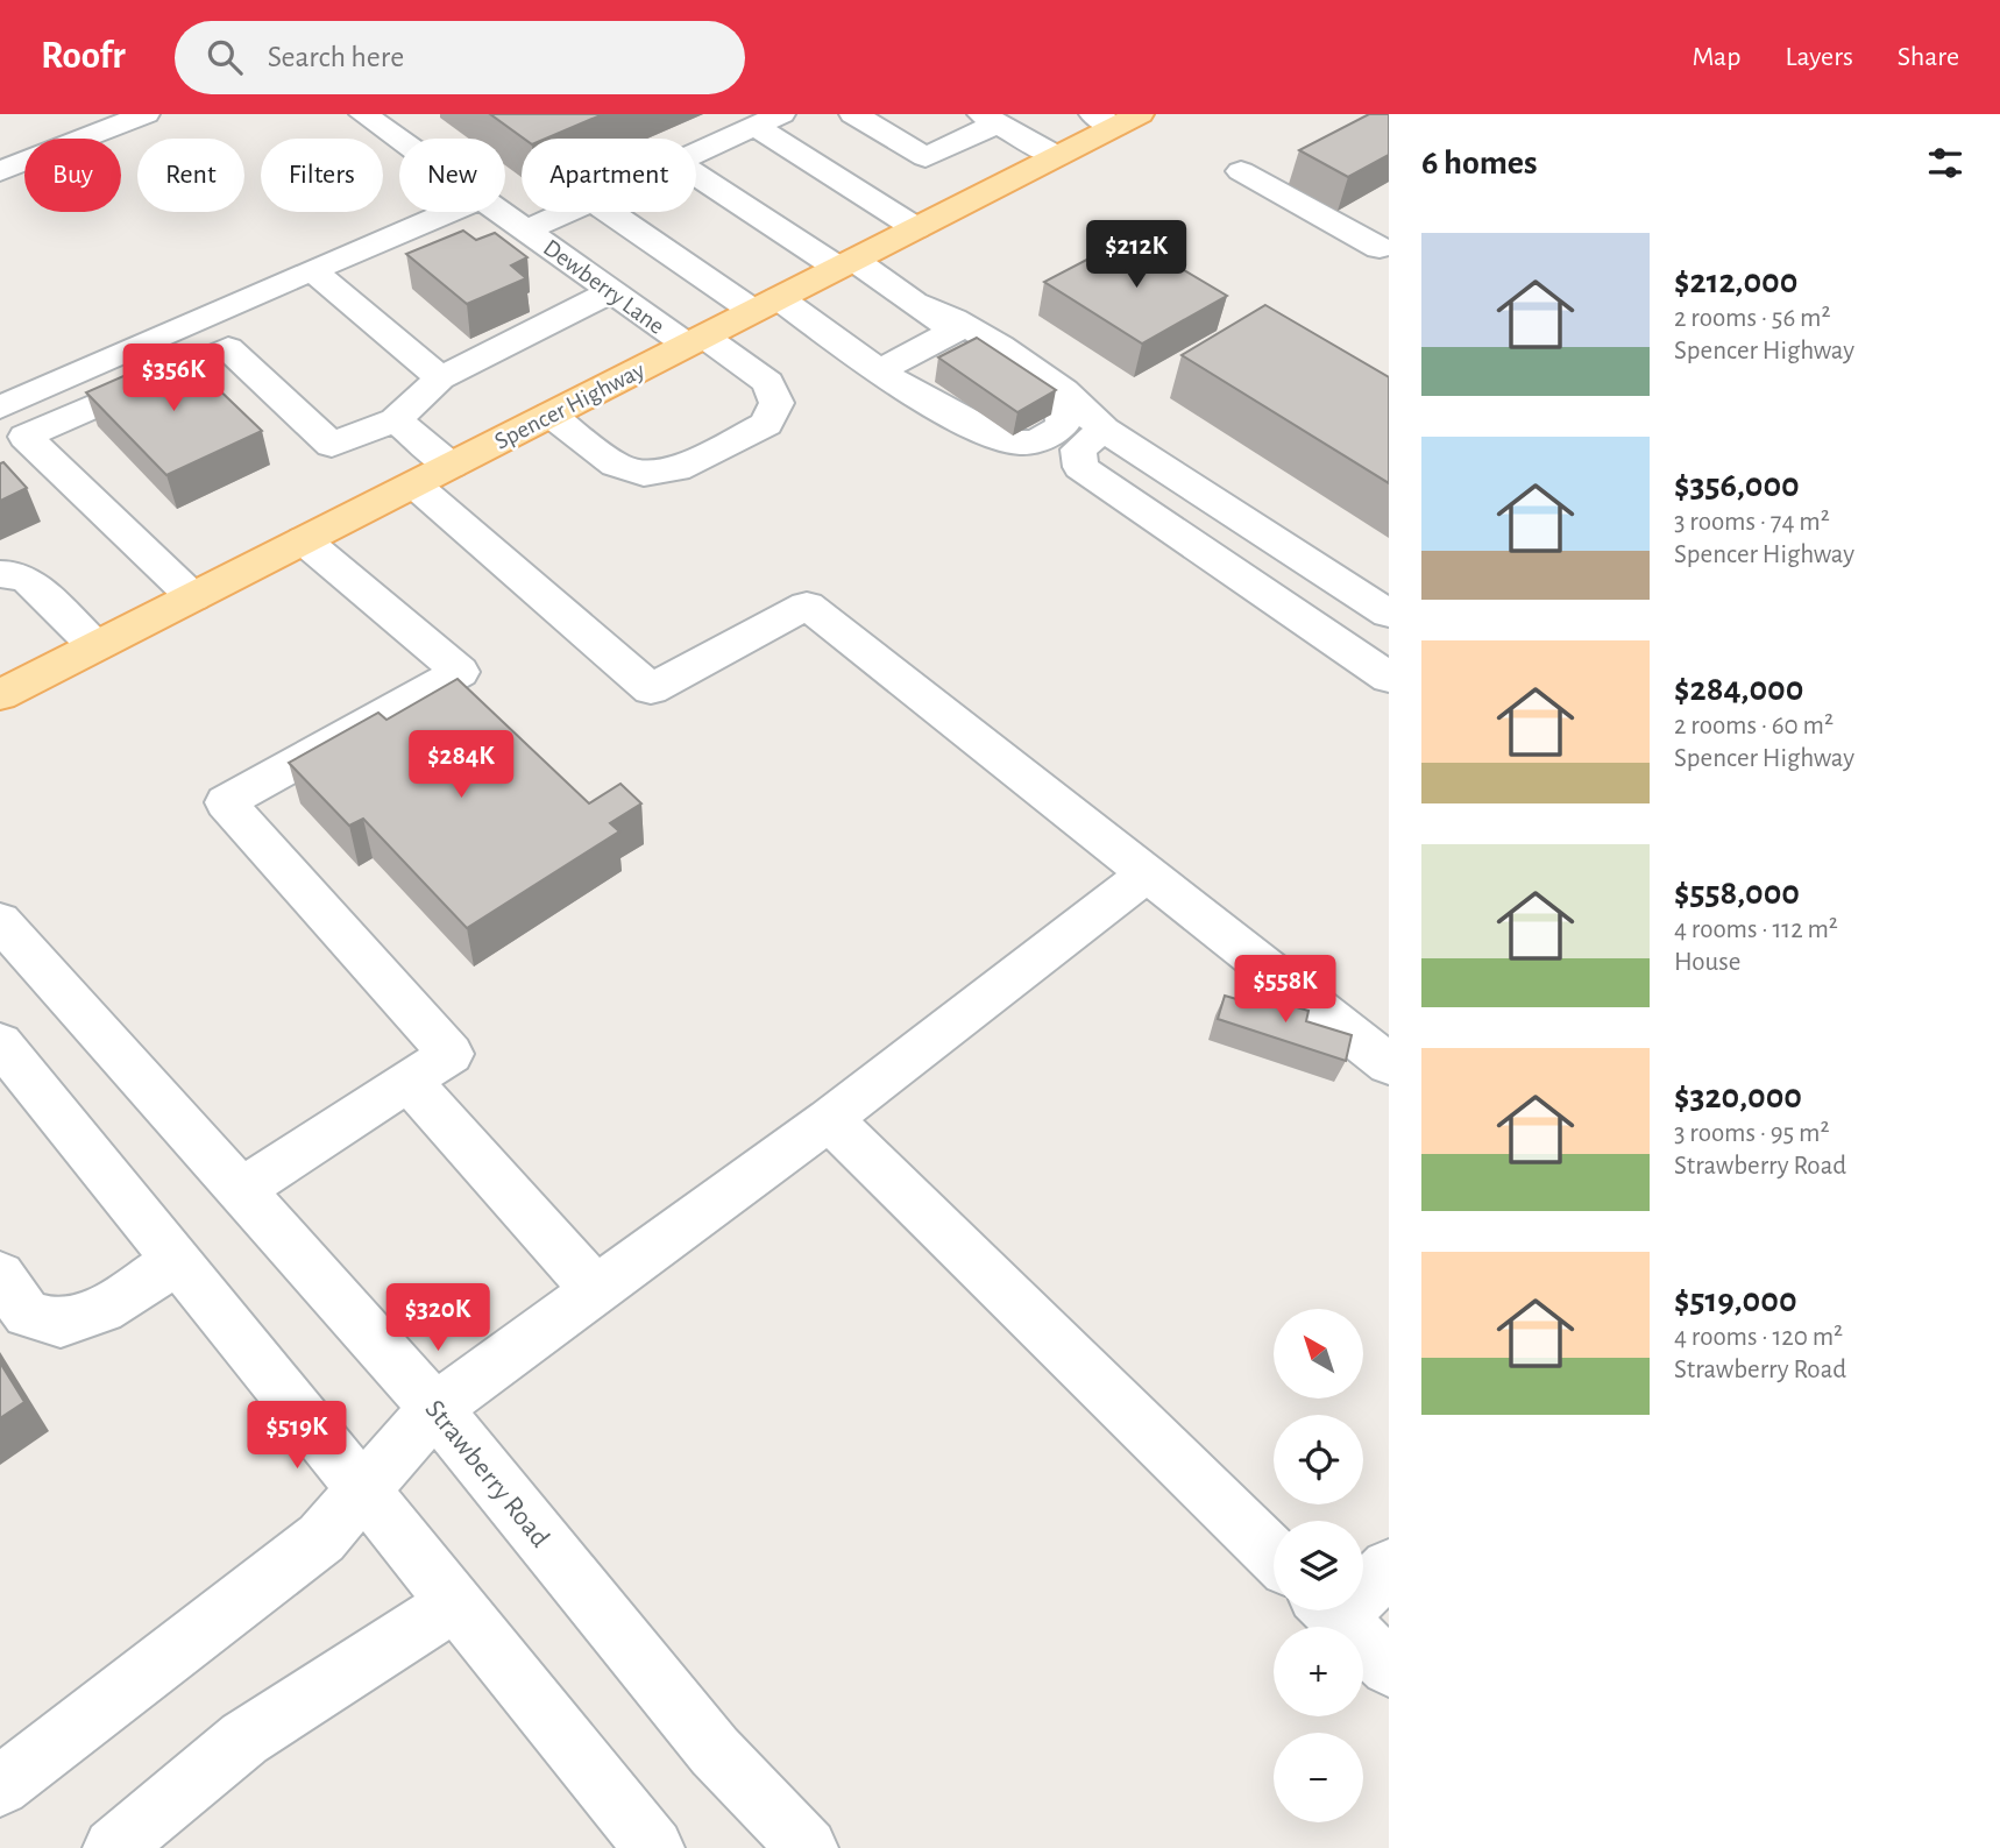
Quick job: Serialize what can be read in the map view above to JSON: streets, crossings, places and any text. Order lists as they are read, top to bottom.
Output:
{
  "streets": {
    "main road": ["Spencer Highway"],
    "street": ["Dewberry Lane", "Strawberry Road"]
  },
  "crossings": [
    ["Dewberry Lane", "Spencer Highway"]
  ],
  "north": "top left",
  "page": {
    "header": "Roofr",
    "search": "Search here",
    "nav": ["Map", "Layers", "Share"],
    "heading": "6 homes",
    "chip": [
      "Buy",
      "Rent",
      "Filters",
      "New",
      "Apartment"
    ],
    "list": [
      {
        "name": "$212,000",
        "note": "2 rooms · 56 m² · Spencer Highway"
      },
      {
        "name": "$356,000",
        "note": "3 rooms · 74 m² · Spencer Highway"
      },
      {
        "name": "$284,000",
        "note": "2 rooms · 60 m² · Spencer Highway"
      },
      {
        "name": "$558,000",
        "note": "4 rooms · 112 m² · House"
      },
      {
        "name": "$320,000",
        "note": "3 rooms · 95 m² · Strawberry Road"
      },
      {
        "name": "$519,000",
        "note": "4 rooms · 120 m² · Strawberry Road"
      }
    ],
    "price": [
      "$212K",
      "$356K",
      "$284K",
      "$558K",
      "$320K",
      "$519K"
    ],
    "map_buttons": ["+", "−"]
  }
}
